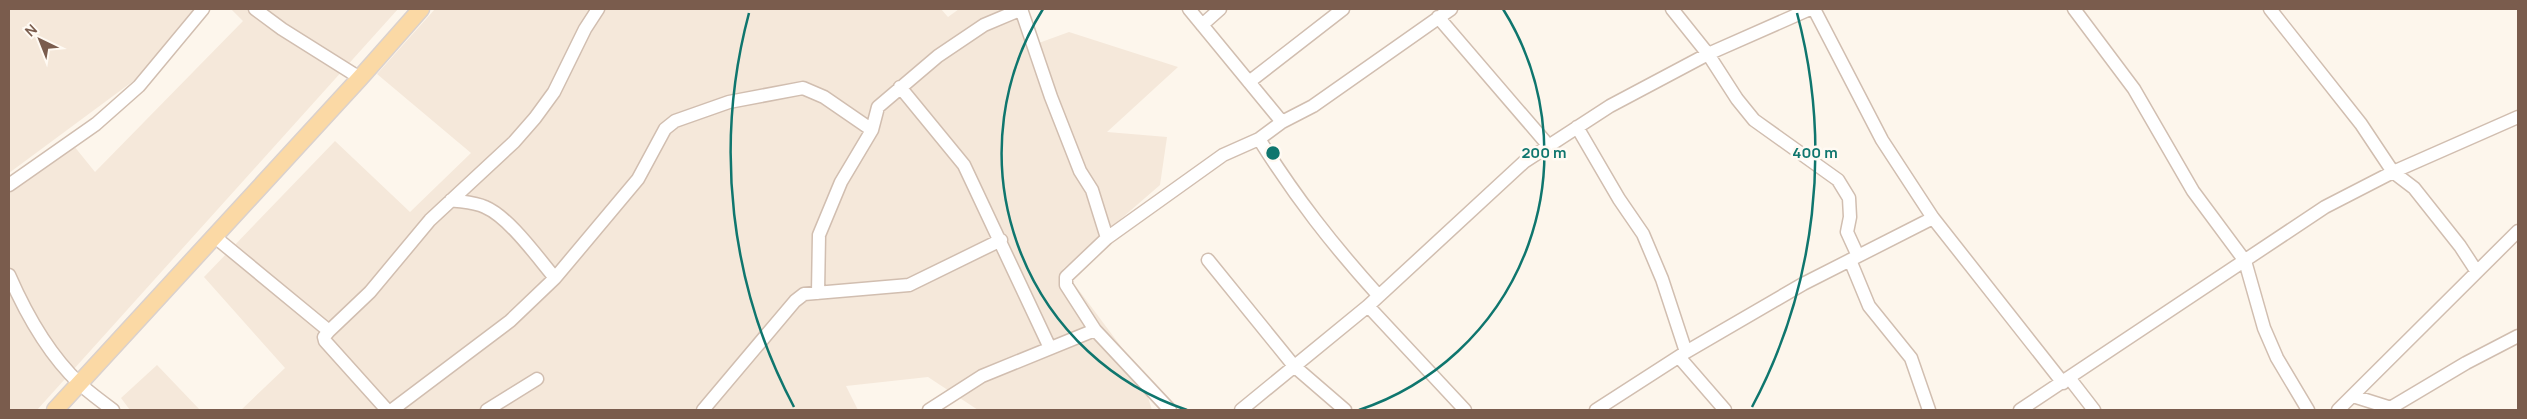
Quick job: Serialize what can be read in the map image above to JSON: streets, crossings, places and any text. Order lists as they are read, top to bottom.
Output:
{
  "north": "top left",
  "rings": ["200 m", "400 m"]
}
